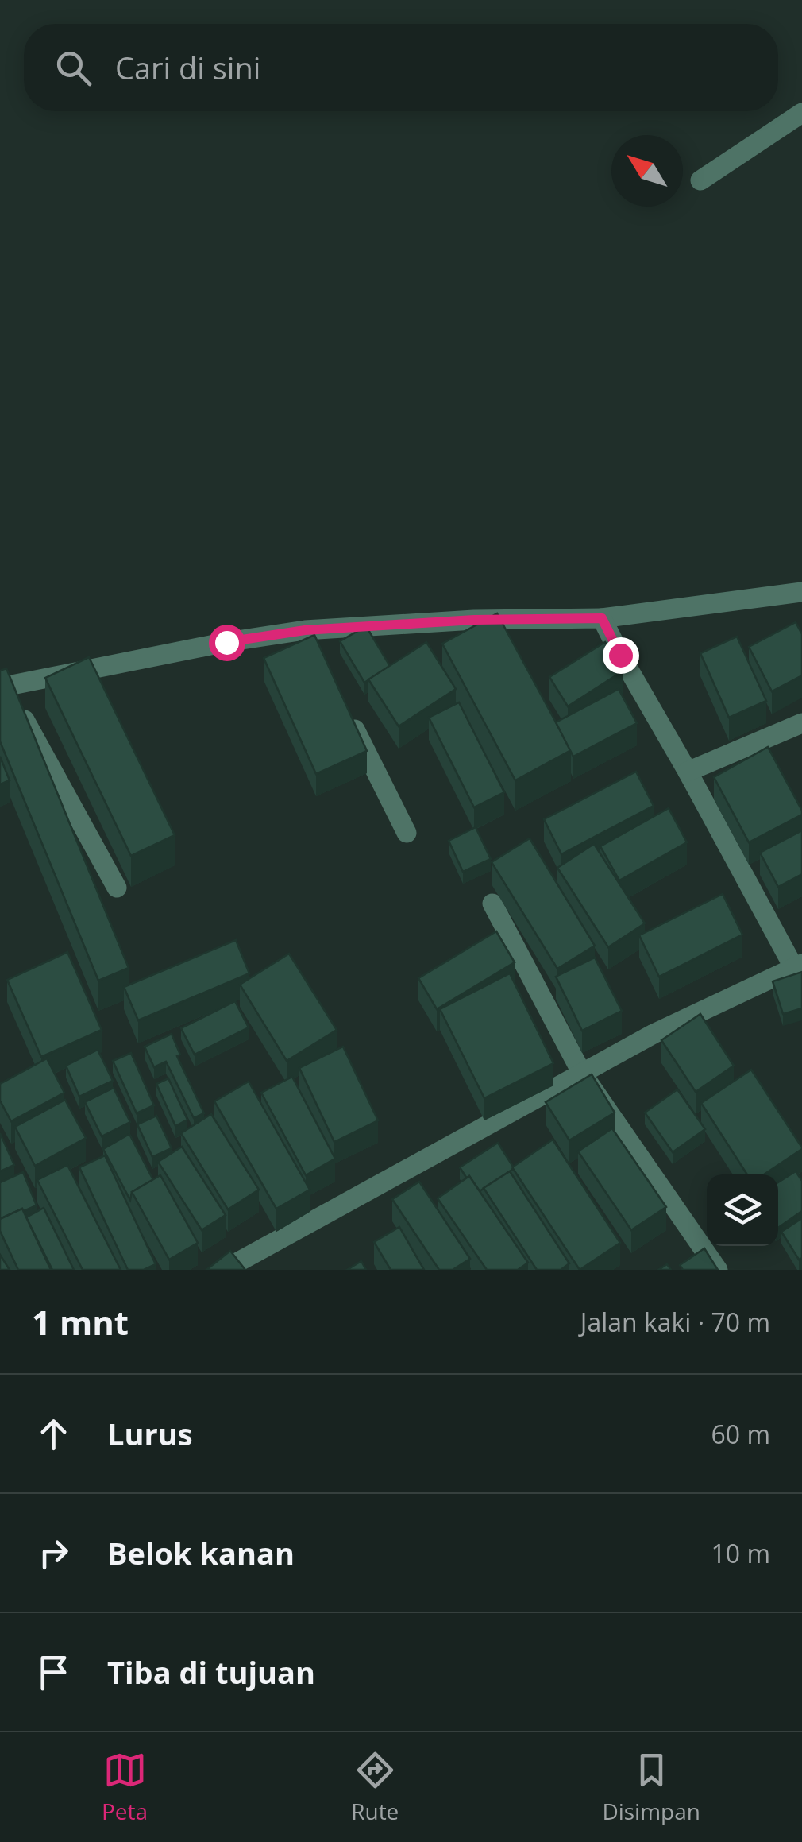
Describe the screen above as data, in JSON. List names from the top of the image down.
{
  "north": "top left",
  "page": {
    "search": "Cari di sini",
    "heading": ["1 mnt", "Jalan kaki · 70 m"],
    "list": [
      ["Lurus", "60 m"],
      ["Belok kanan", "10 m"],
      "Tiba di tujuan"
    ],
    "nav": ["Peta", "Rute", "Disimpan"]
  }
}
